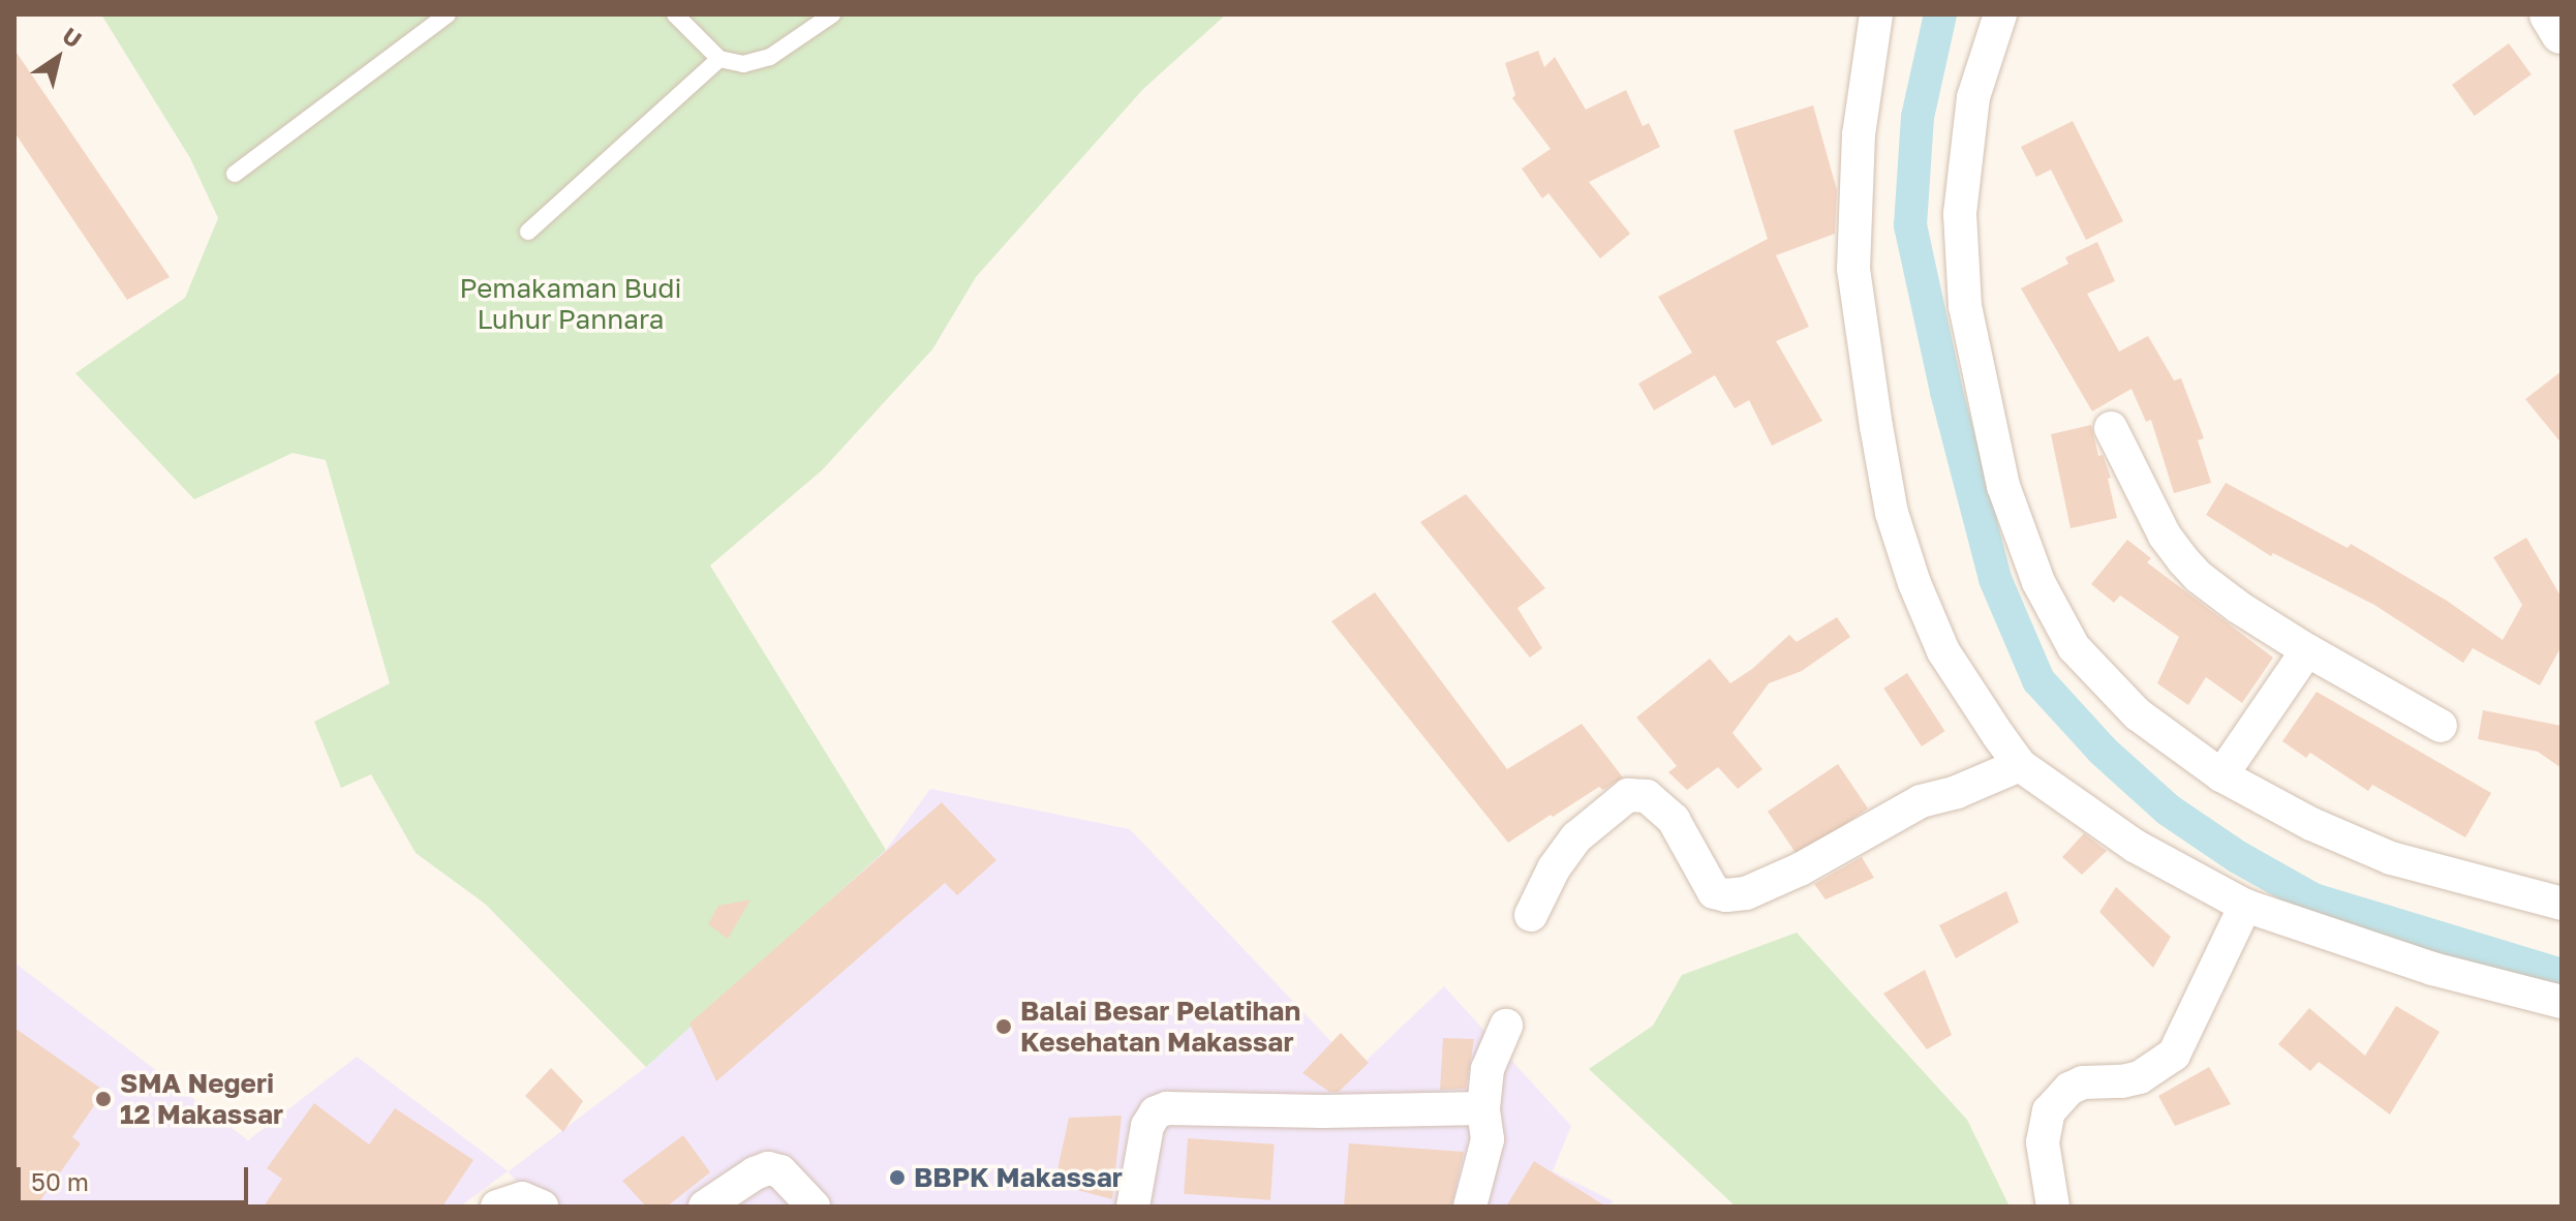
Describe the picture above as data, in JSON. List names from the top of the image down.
{
  "parks": ["Pemakaman Budi Luhur Pannara"],
  "places": ["Balai Besar Pelatihan Kesehatan Makassar", "SMA Negeri 12 Makassar", "BBPK Makassar"],
  "scale_bar": "50 m",
  "north": "top right"
}
